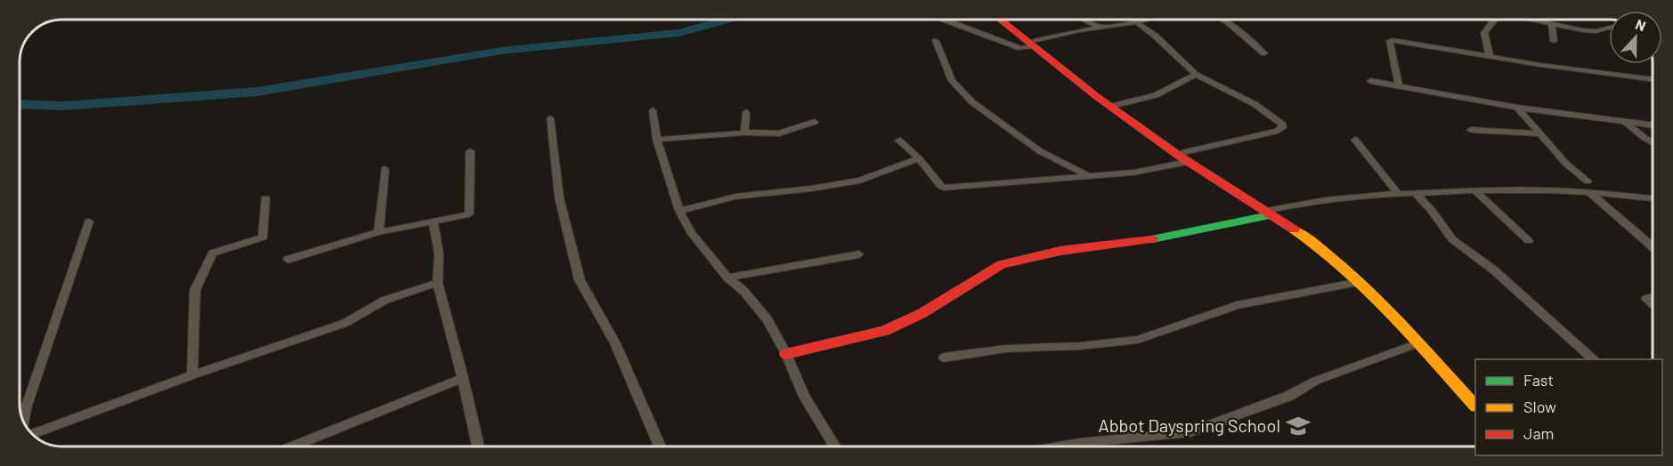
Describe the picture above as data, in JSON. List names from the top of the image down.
{
  "places": {
    "school or university": ["Abbot Dayspring School"]
  },
  "legend": ["Fast", "Slow", "Jam"],
  "north": "top"
}
